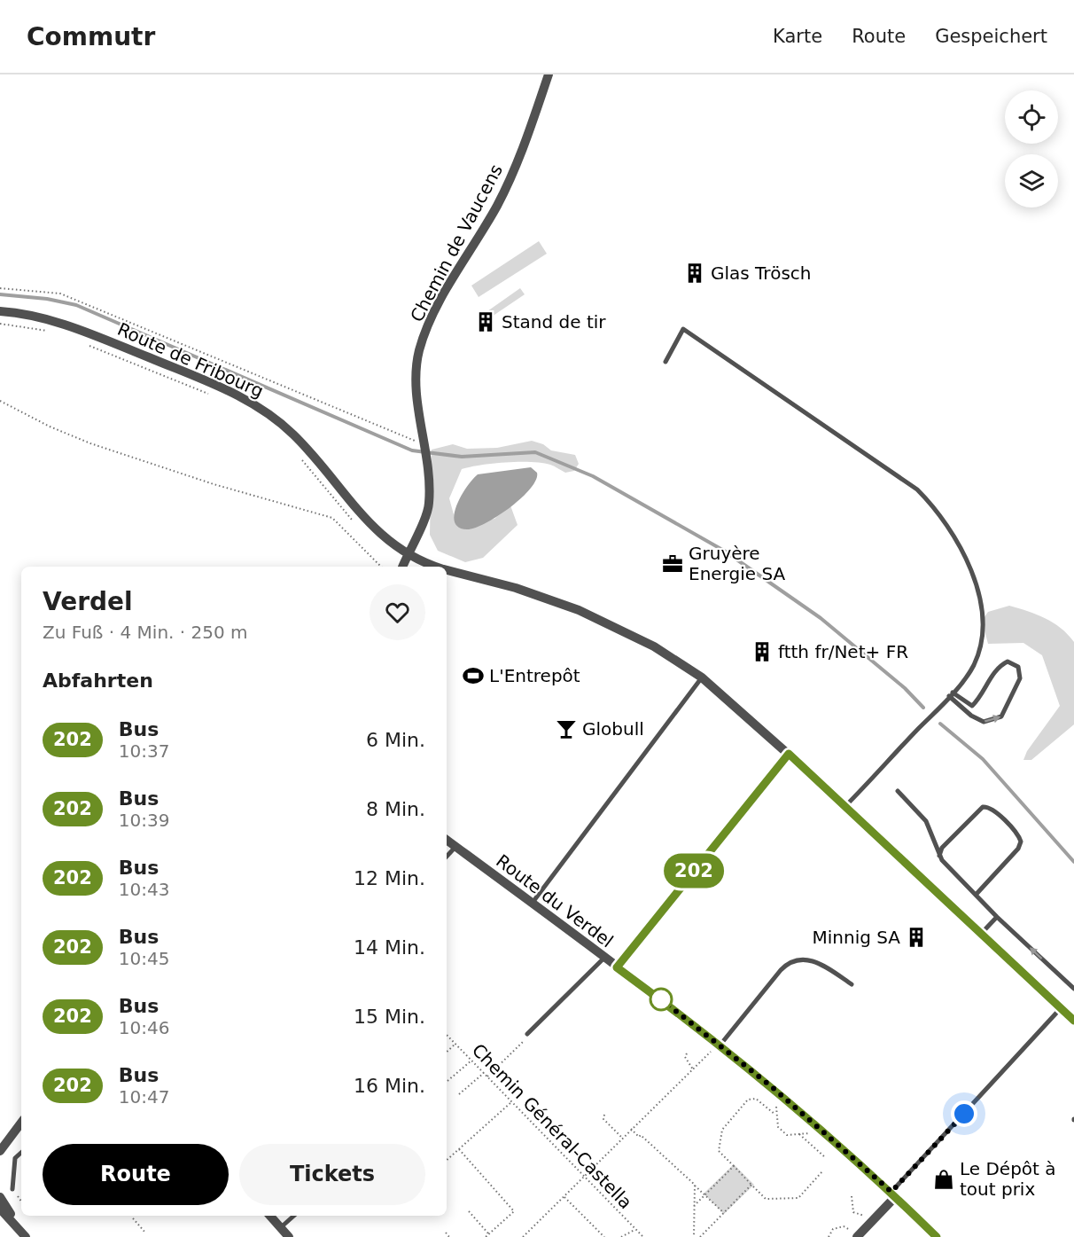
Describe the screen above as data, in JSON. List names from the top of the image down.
{
  "streets": {
    "street": ["Chemin de Vaucens", "Route de Fribourg", "Route du Verdel"],
    "path": ["Chemin Général-Castella"]
  },
  "crossings": [
    ["Chemin de Vaucens", "Route de Fribourg"]
  ],
  "places": {
    "building": [
      "Glas Trösch",
      "Stand de tir",
      "ftth fr/Net+ FR",
      "Minnig SA"
    ],
    "office": ["Gruyère Energie SA"],
    "sports": ["L'Entrepôt"],
    "bar": ["Globull"],
    "shop": ["Le Dépôt à tout prix"]
  },
  "lines": ["bus line 202"],
  "page": {
    "header": "Commutr",
    "nav": ["Karte", "Route", "Gespeichert"],
    "on_map": "202",
    "heading": [
      ["Verdel", "Zu Fuß · 4 Min. · 250 m"],
      "Abfahrten"
    ],
    "list": [
      {
        "mark": "202",
        "name": "Bus",
        "note": "10:37",
        "value": "6 Min."
      },
      {
        "mark": "202",
        "name": "Bus",
        "note": "10:39",
        "value": "8 Min."
      },
      {
        "mark": "202",
        "name": "Bus",
        "note": "10:43",
        "value": "12 Min."
      },
      {
        "mark": "202",
        "name": "Bus",
        "note": "10:45",
        "value": "14 Min."
      },
      {
        "mark": "202",
        "name": "Bus",
        "note": "10:46",
        "value": "15 Min."
      },
      {
        "mark": "202",
        "name": "Bus",
        "note": "10:47",
        "value": "16 Min."
      }
    ],
    "buttons": ["Route", "Tickets"]
  }
}
